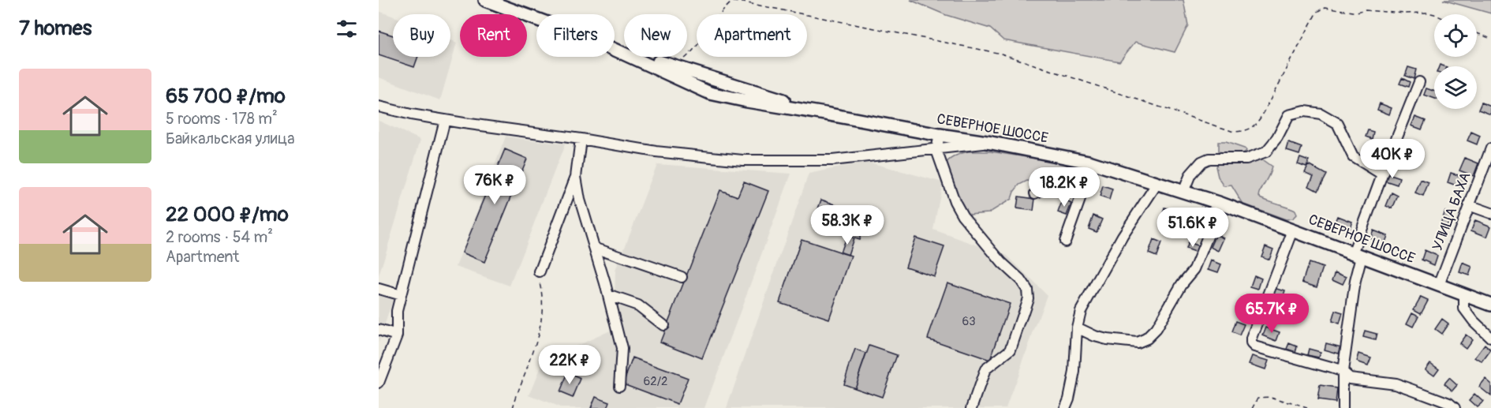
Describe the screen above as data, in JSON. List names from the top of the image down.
{
  "streets": {
    "main road": ["СЕВЕРНОЕ ШОССЕ"],
    "street": ["УЛИЦА БАХА"]
  },
  "crossings": [
    ["СЕВЕРНОЕ ШОССЕ", "УЛИЦА БАХА"]
  ],
  "house_numbers": ["63", "62/2"],
  "page": {
    "heading": "7 homes",
    "chip": [
      "Buy",
      "Rent",
      "Filters",
      "New",
      "Apartment"
    ],
    "list": [
      {
        "name": "65 700 ₽/mo",
        "note": "5 rooms · 178 m² · Байкальская улица"
      },
      {
        "name": "22 000 ₽/mo",
        "note": "2 rooms · 54 m² · Apartment"
      }
    ],
    "price": [
      "40K ₽",
      "76K ₽",
      "18.2K ₽",
      "58.3K ₽",
      "51.6K ₽",
      "65.7K ₽",
      "22K ₽"
    ]
  }
}
